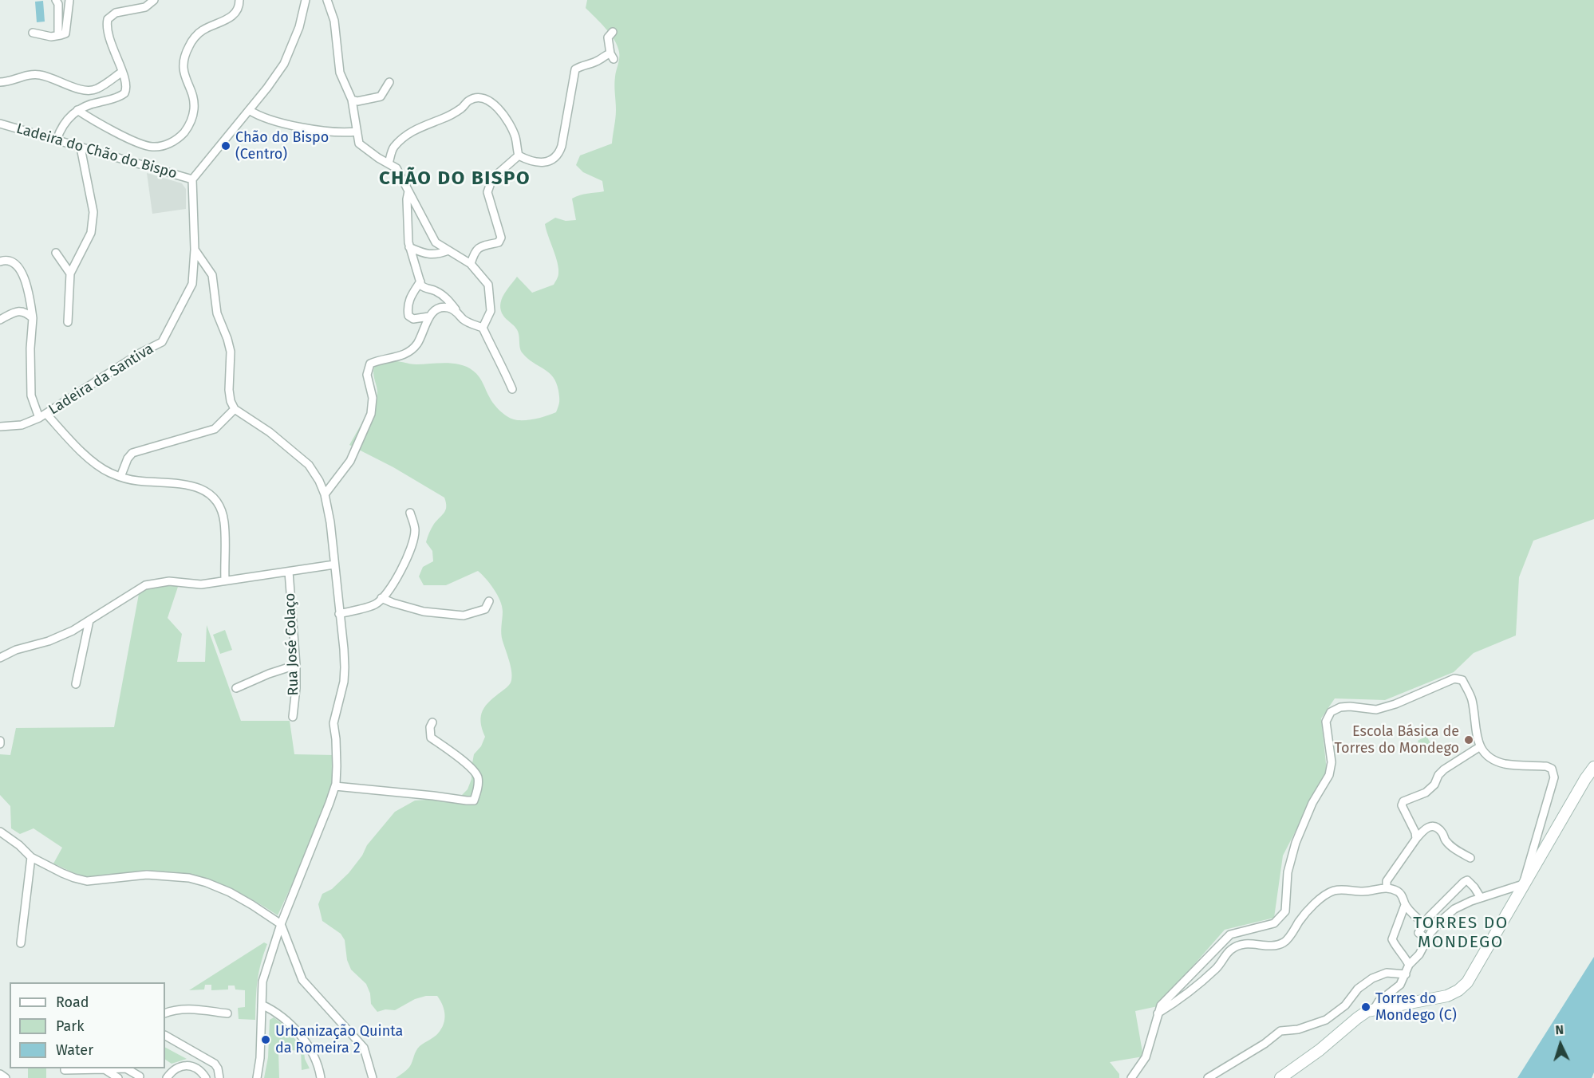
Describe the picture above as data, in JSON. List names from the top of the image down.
{
  "streets": {
    "street": ["Ladeira do Chão do Bispo", "Ladeira da Santiva", "Rua José Colaço"]
  },
  "crossings": [
    ["Ladeira do Chão do Bispo", "Ladeira da Santiva"]
  ],
  "districts": ["CHÃO DO BISPO", "TORRES DO MONDEGO"],
  "places": [
    "Chão do Bispo (Centro)",
    "Escola Básica de Torres do Mondego",
    "Torres do Mondego (C)",
    "Urbanização Quinta da Romeira 2"
  ],
  "legend": ["Road", "Park", "Water"],
  "north": "top"
}
